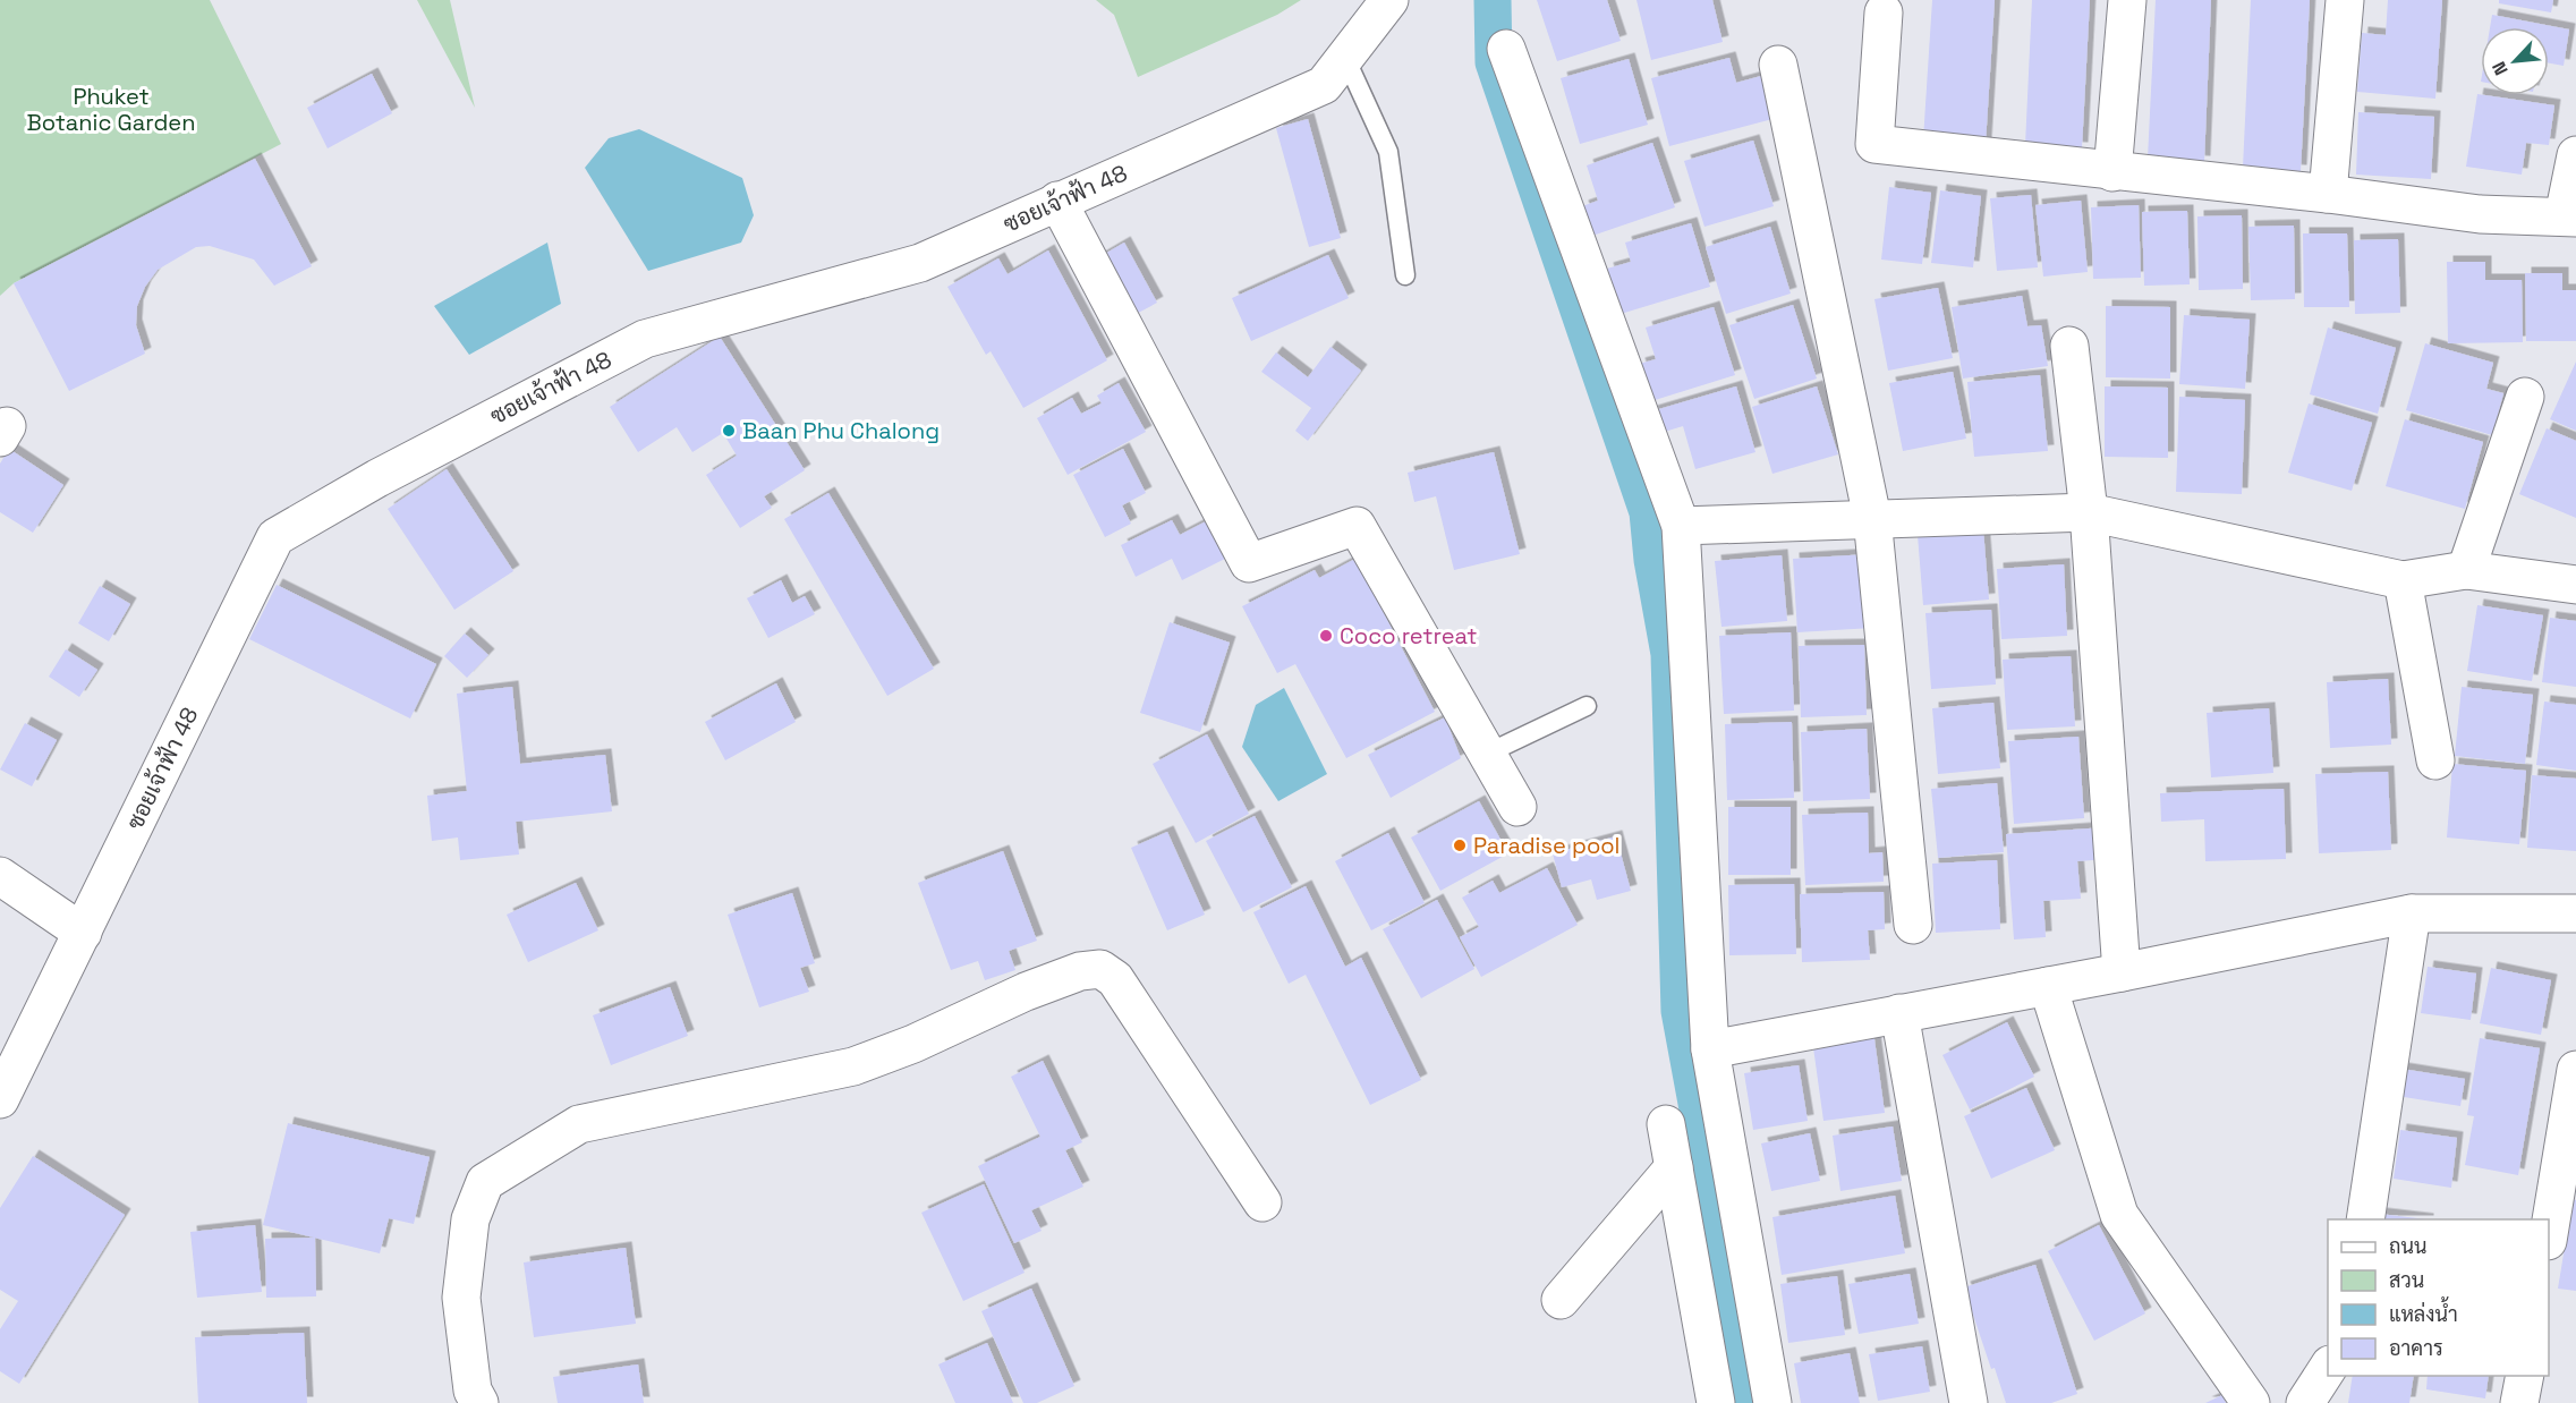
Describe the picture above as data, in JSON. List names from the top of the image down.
{
  "streets": {
    "street": ["ซอยเจ้าฟ้า 48"]
  },
  "parks": ["Phuket Botanic Garden"],
  "places": ["Baan Phu Chalong", "Coco retreat", "Paradise pool"],
  "legend": [
    "ถนน",
    "สวน",
    "แหล่งน้ำ",
    "อาคาร"
  ],
  "north": "bottom left"
}
